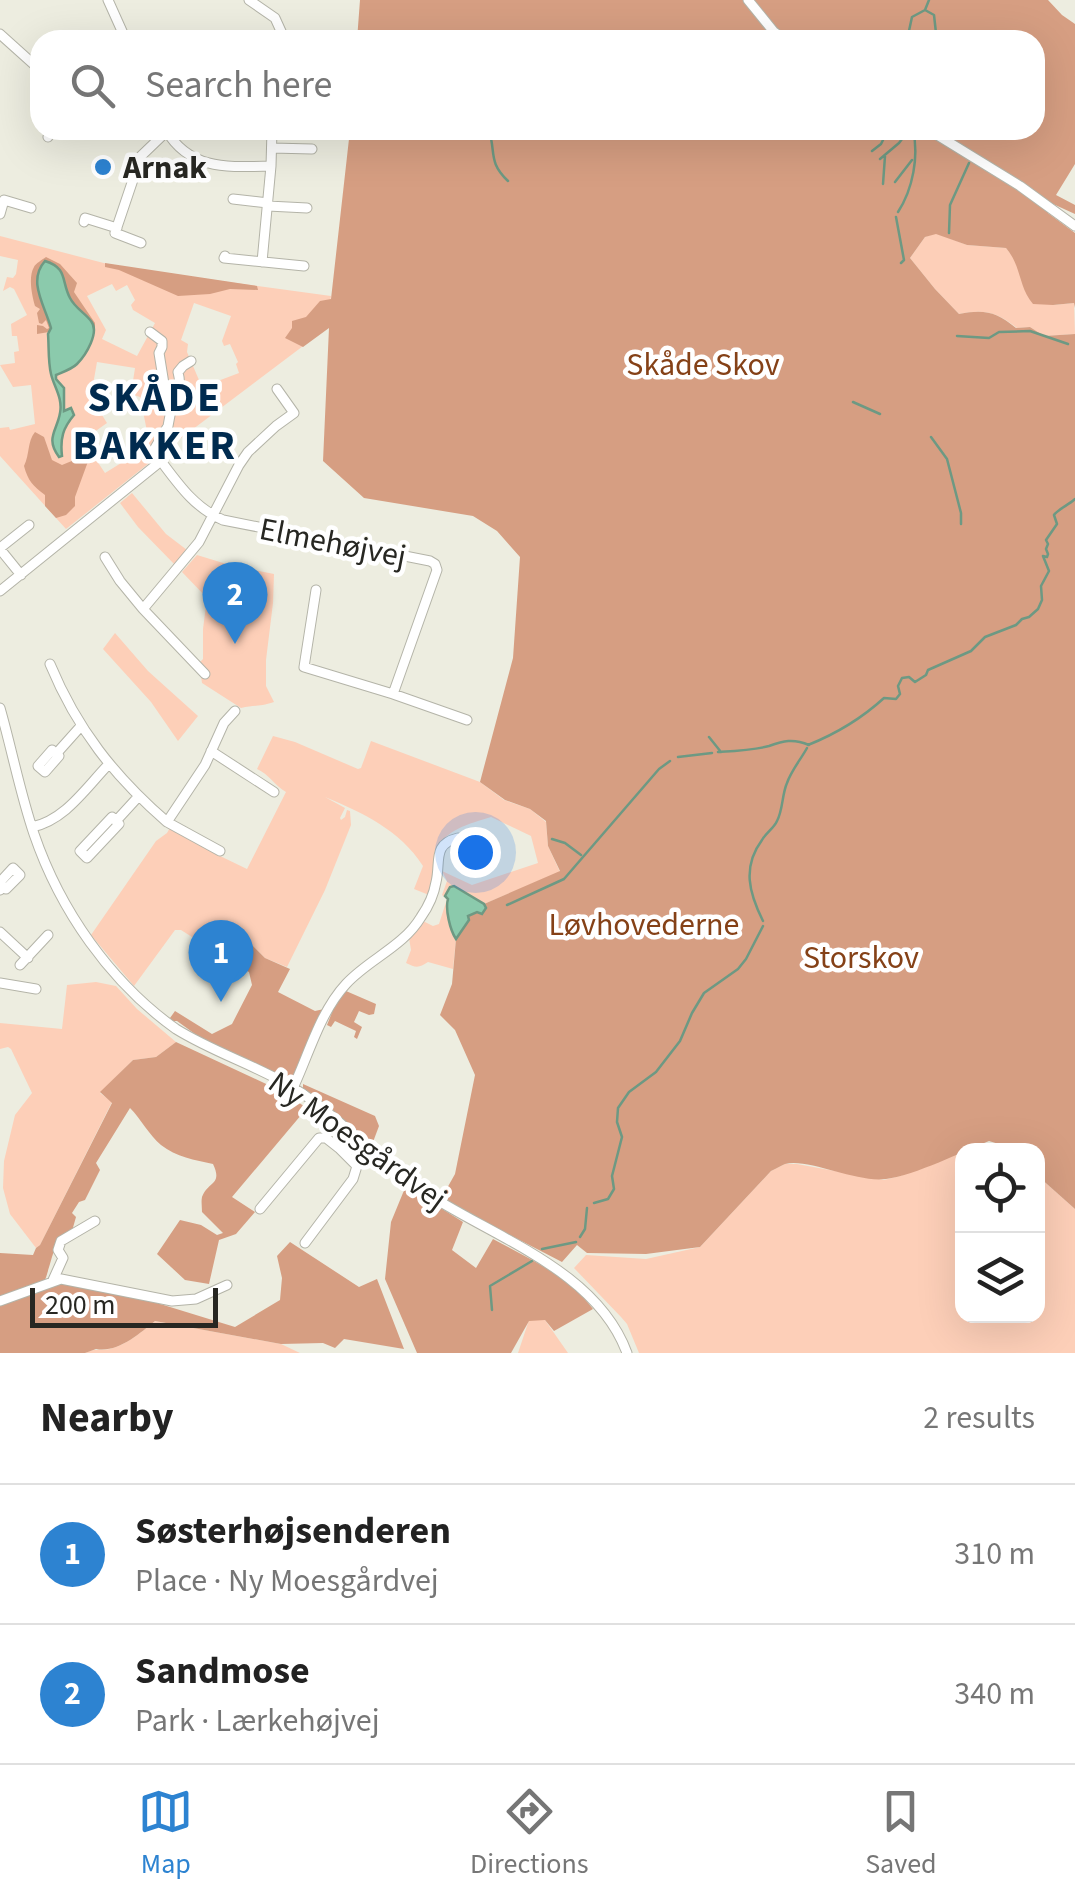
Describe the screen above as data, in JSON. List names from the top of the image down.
{
  "streets": {
    "street": ["Elmehøjvej", "Ny Moesgårdvej"]
  },
  "districts": ["SKÅDE BAKKER"],
  "parks": ["Skåde Skov", "Løvhovederne", "Storskov"],
  "places": ["Arnak"],
  "scale_bar": "200 m",
  "page": {
    "search": "Search here",
    "pins": ["2", "1"],
    "scale": "200 m",
    "heading": ["Nearby", "2 results"],
    "list": [
      {
        "mark": "1",
        "name": "Søsterhøjsenderen",
        "note": "Place · Ny Moesgårdvej",
        "value": "310 m"
      },
      {
        "mark": "2",
        "name": "Sandmose",
        "note": "Park · Lærkehøjvej",
        "value": "340 m"
      }
    ],
    "nav": ["Map", "Directions", "Saved"]
  }
}
